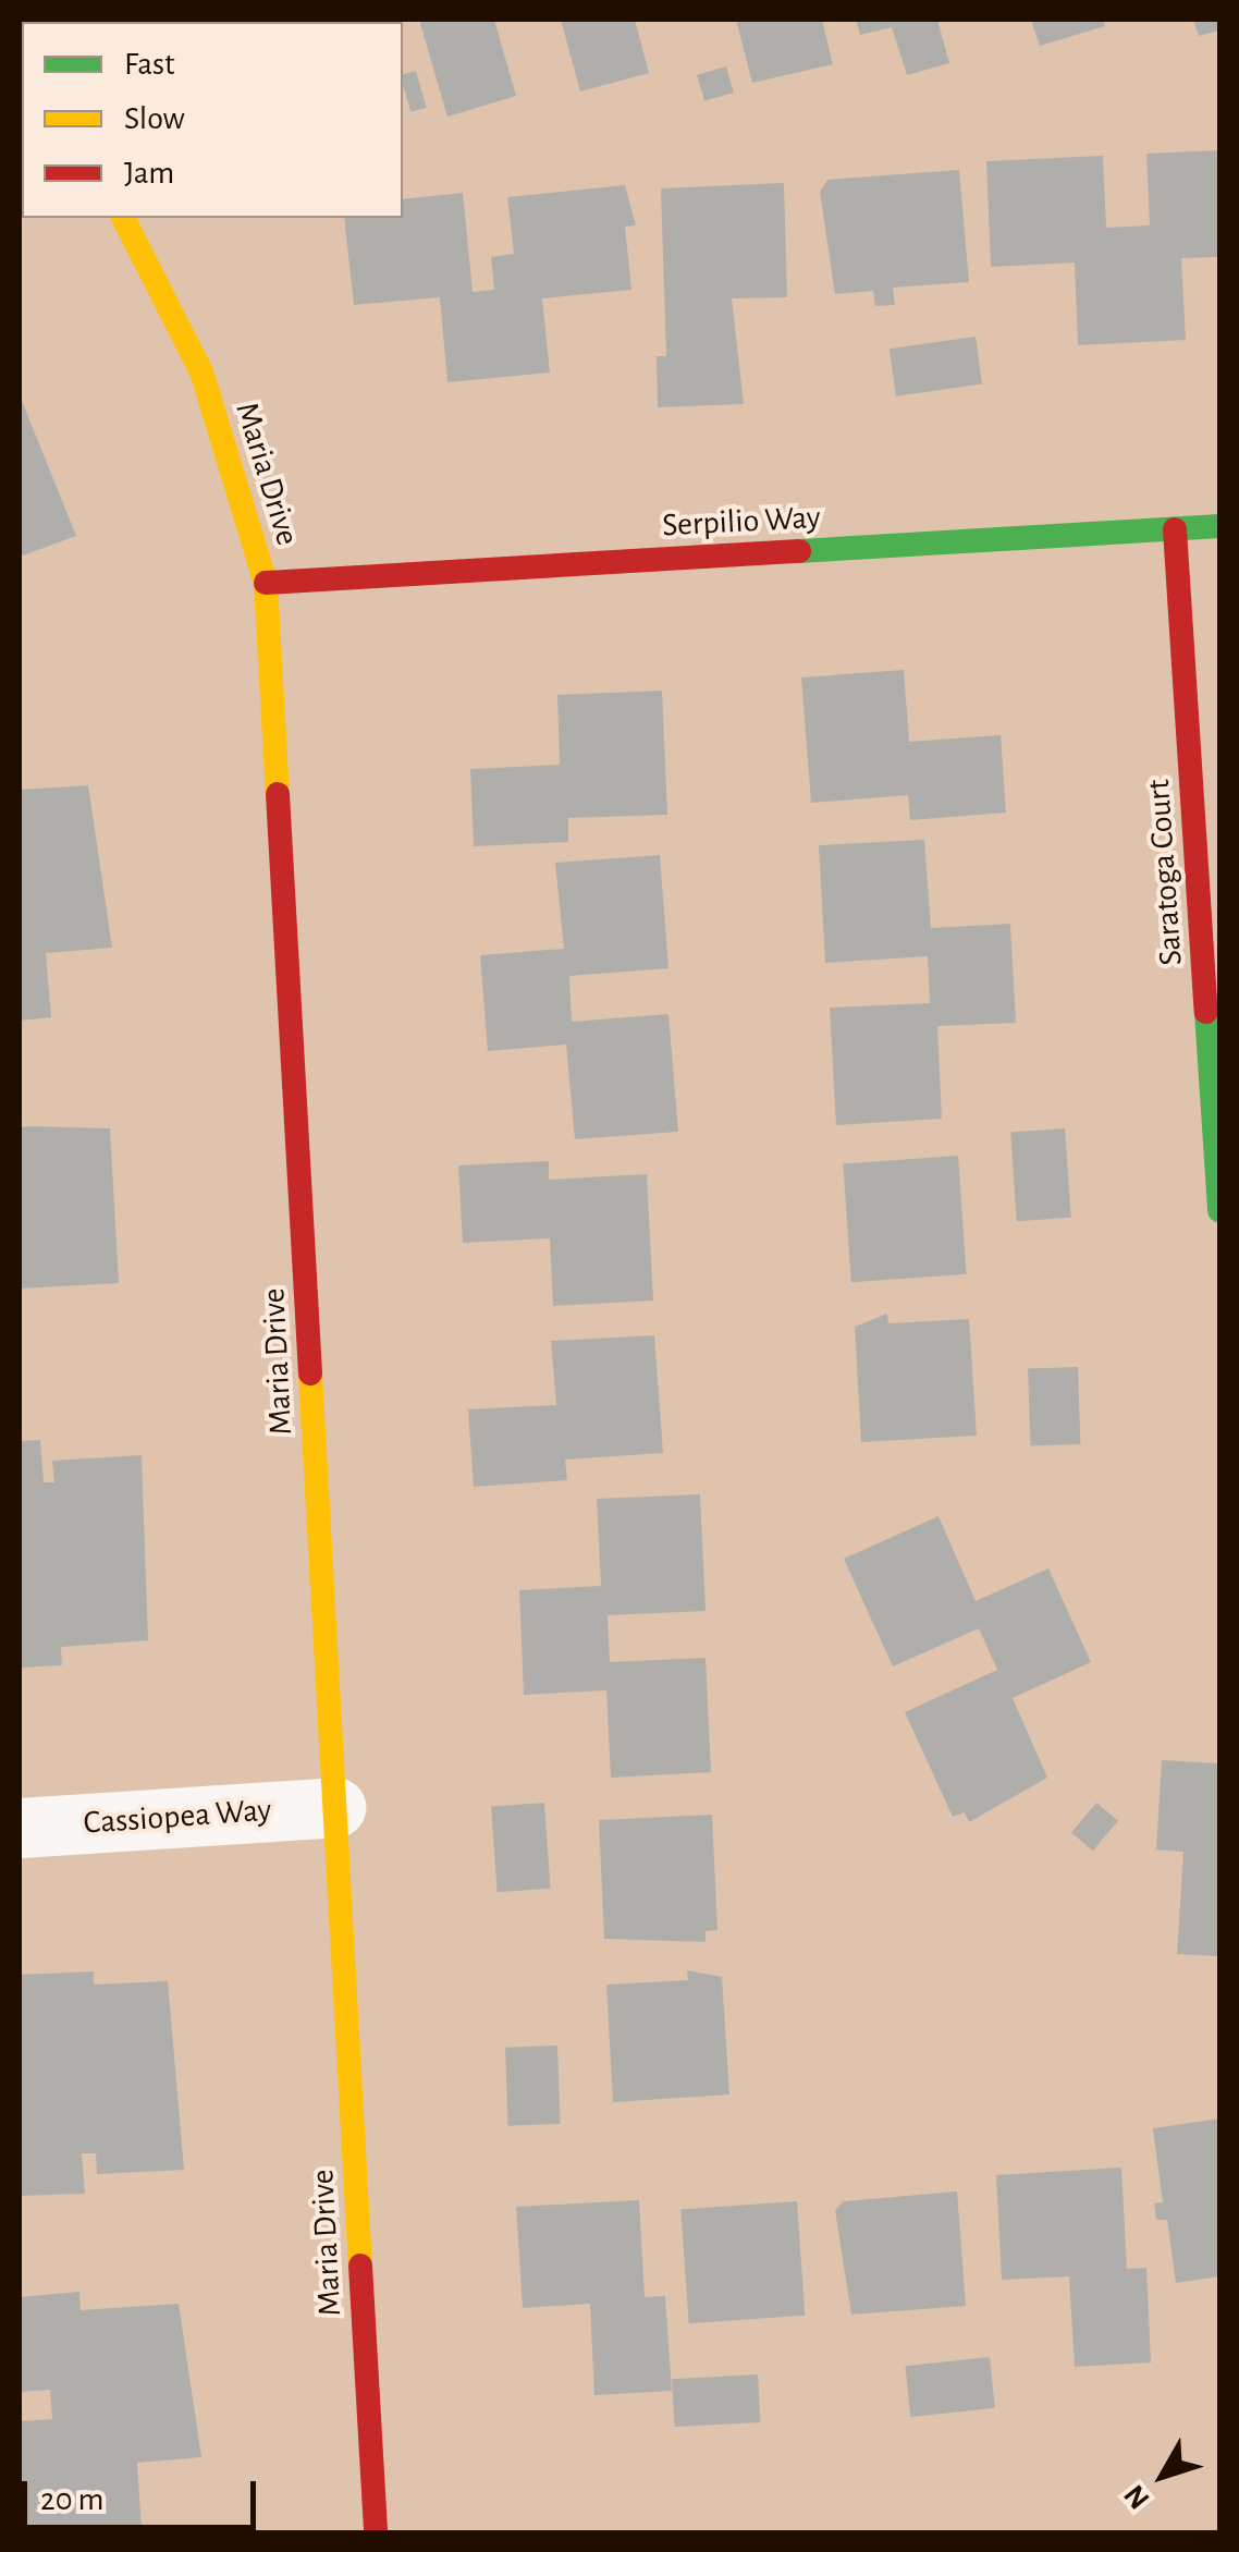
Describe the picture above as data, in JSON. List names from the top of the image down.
{
  "streets": {
    "street": [
      "Maria Drive",
      "Serpilio Way",
      "Saratoga Court",
      "Cassiopea Way"
    ]
  },
  "crossings": [
    ["Maria Drive", "Serpilio Way"],
    ["Maria Drive", "Cassiopea Way"],
    ["Serpilio Way", "Saratoga Court"]
  ],
  "legend": ["Fast", "Slow", "Jam"],
  "scale_bar": "20 m",
  "north": "bottom left"
}
